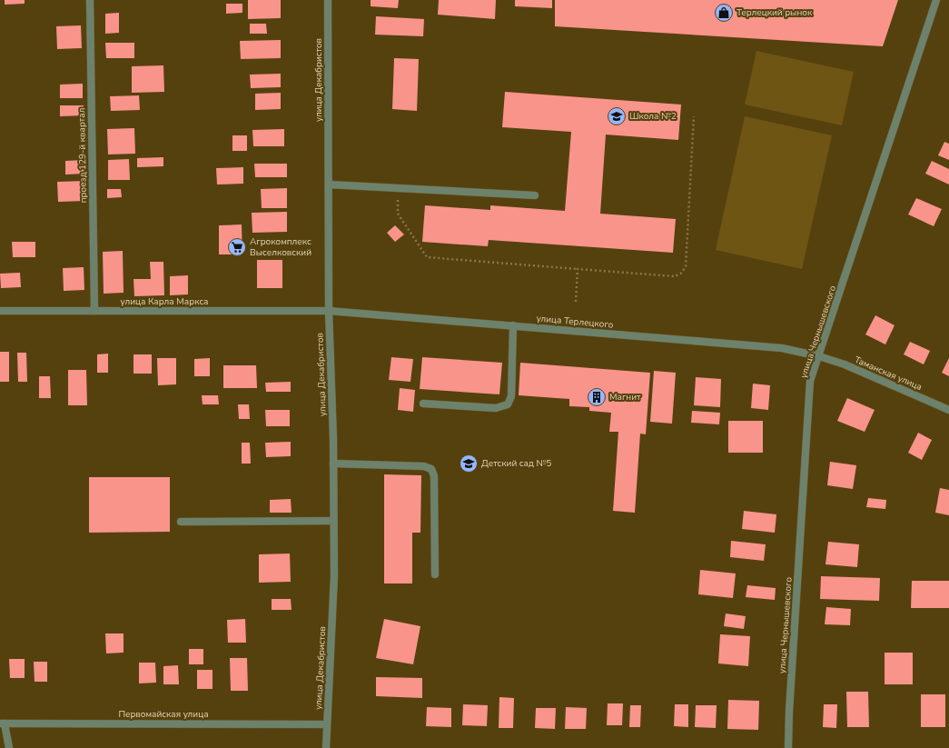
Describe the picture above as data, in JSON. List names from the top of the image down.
{
  "streets": {
    "street": [
      "улица Декабристов",
      "проезд 129-й квартал",
      "улица Карла Маркса",
      "улица Терлецкого",
      "улица Чернышевского",
      "Таманская улица",
      "Первомайская улица"
    ]
  },
  "crossings": [
    ["улица Декабристов", "улица Карла Маркса"],
    ["улица Декабристов", "улица Терлецкого"],
    ["улица Декабристов", "Первомайская улица"],
    ["проезд 129-й квартал", "улица Карла Маркса"],
    ["улица Карла Маркса", "улица Терлецкого"],
    ["улица Терлецкого", "улица Чернышевского"],
    ["улица Терлецкого", "Таманская улица"],
    ["улица Чернышевского", "Таманская улица"]
  ],
  "places": {
    "shop": ["Терлецкий рынок"],
    "school or university": ["Школа №2", "Детский сад №5"],
    "supermarket": ["Агрокомплекс Выселковский"],
    "building": ["Магнит"]
  }
}
